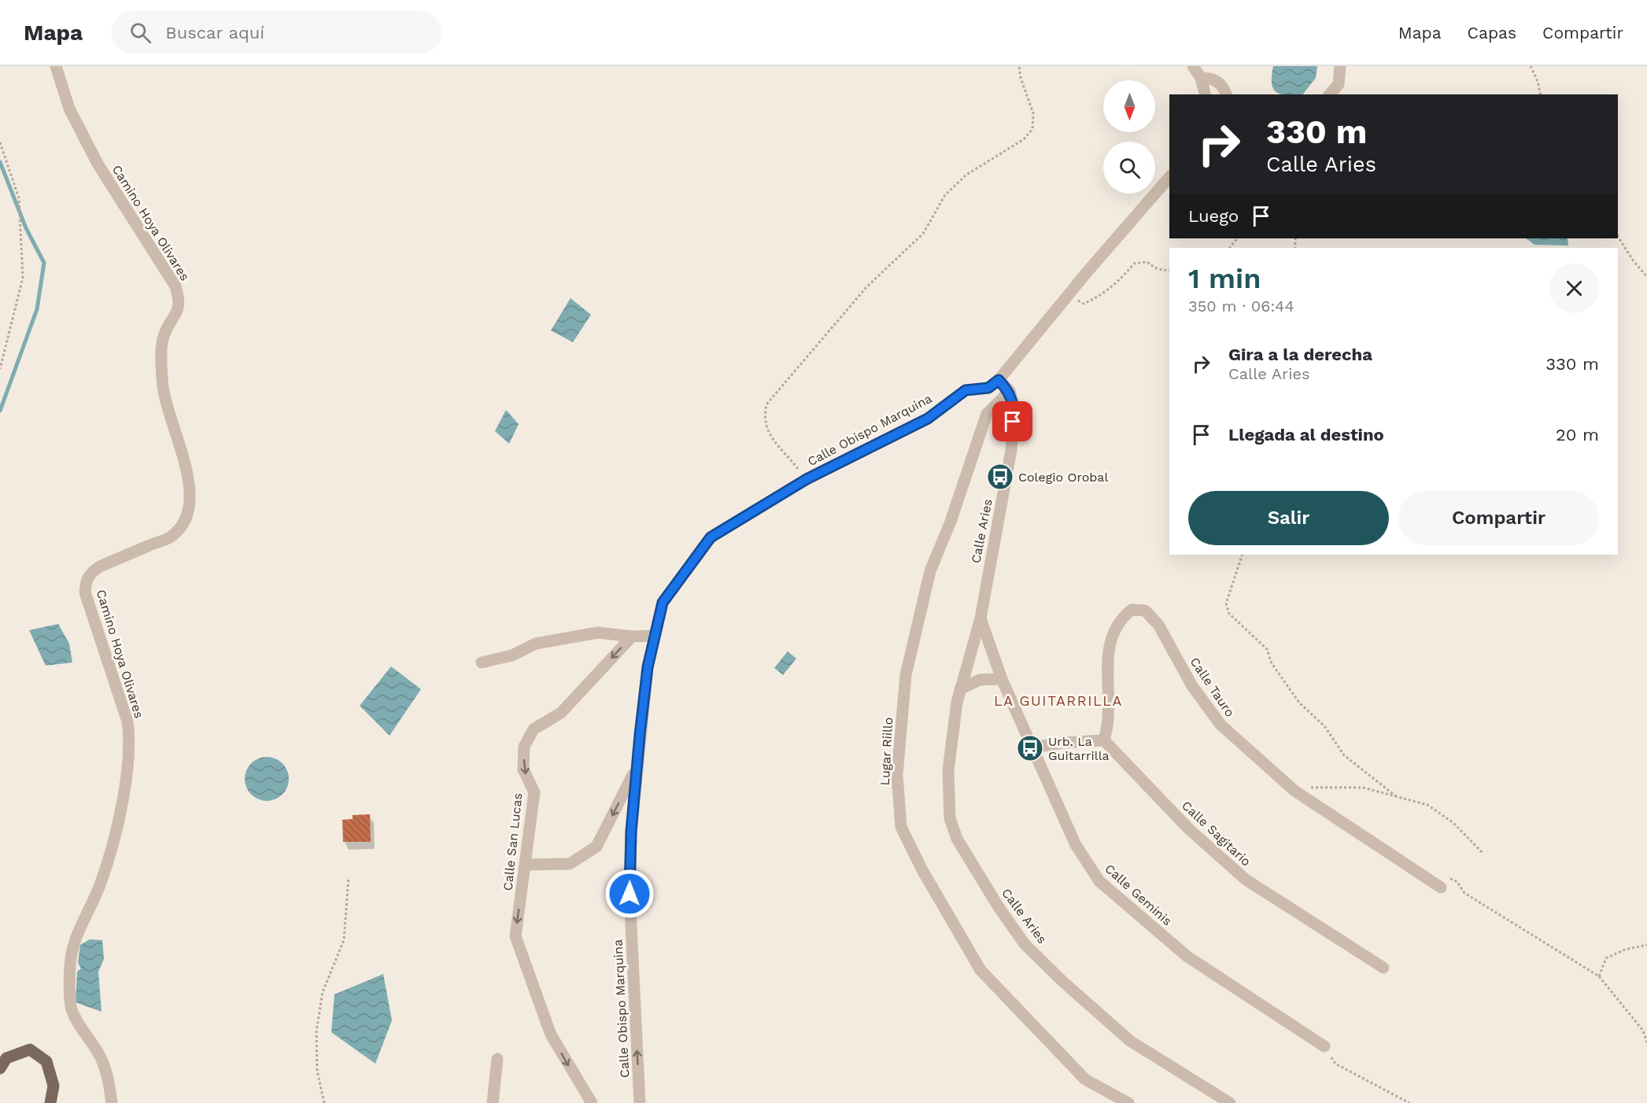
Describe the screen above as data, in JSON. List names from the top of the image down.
{
  "streets": {
    "street": [
      "Camino Hoya Olivares",
      "Calle Obispo Marquina",
      "Calle Aries",
      "Calle Tauro",
      "Lugar Riillo",
      "Calle Sagitario",
      "Calle San Lucas",
      "Calle Geminis"
    ]
  },
  "crossings": [
    ["Calle Aries", "Lugar Riillo"],
    ["Calle Aries", "Calle Geminis"],
    ["Calle Tauro", "Calle Sagitario"]
  ],
  "one_way": ["Calle San Lucas"],
  "districts": ["LA GUITARRILLA"],
  "places": {
    "bus stop": ["Colegio Orobal", "Urb. La Guitarrilla"]
  },
  "north": "bottom",
  "page": {
    "header": "Mapa",
    "search": "Buscar aquí",
    "nav": ["Mapa", "Capas", "Compartir"],
    "turn": ["330 m", "Calle Aries"],
    "then": "Luego",
    "heading": ["1 min", "350 m · 06:44"],
    "list": [
      {
        "name": "Gira a la derecha",
        "note": "Calle Aries",
        "value": "330 m"
      },
      {
        "name": "Llegada al destino",
        "value": "20 m"
      }
    ],
    "buttons": ["Salir", "Compartir"]
  }
}
